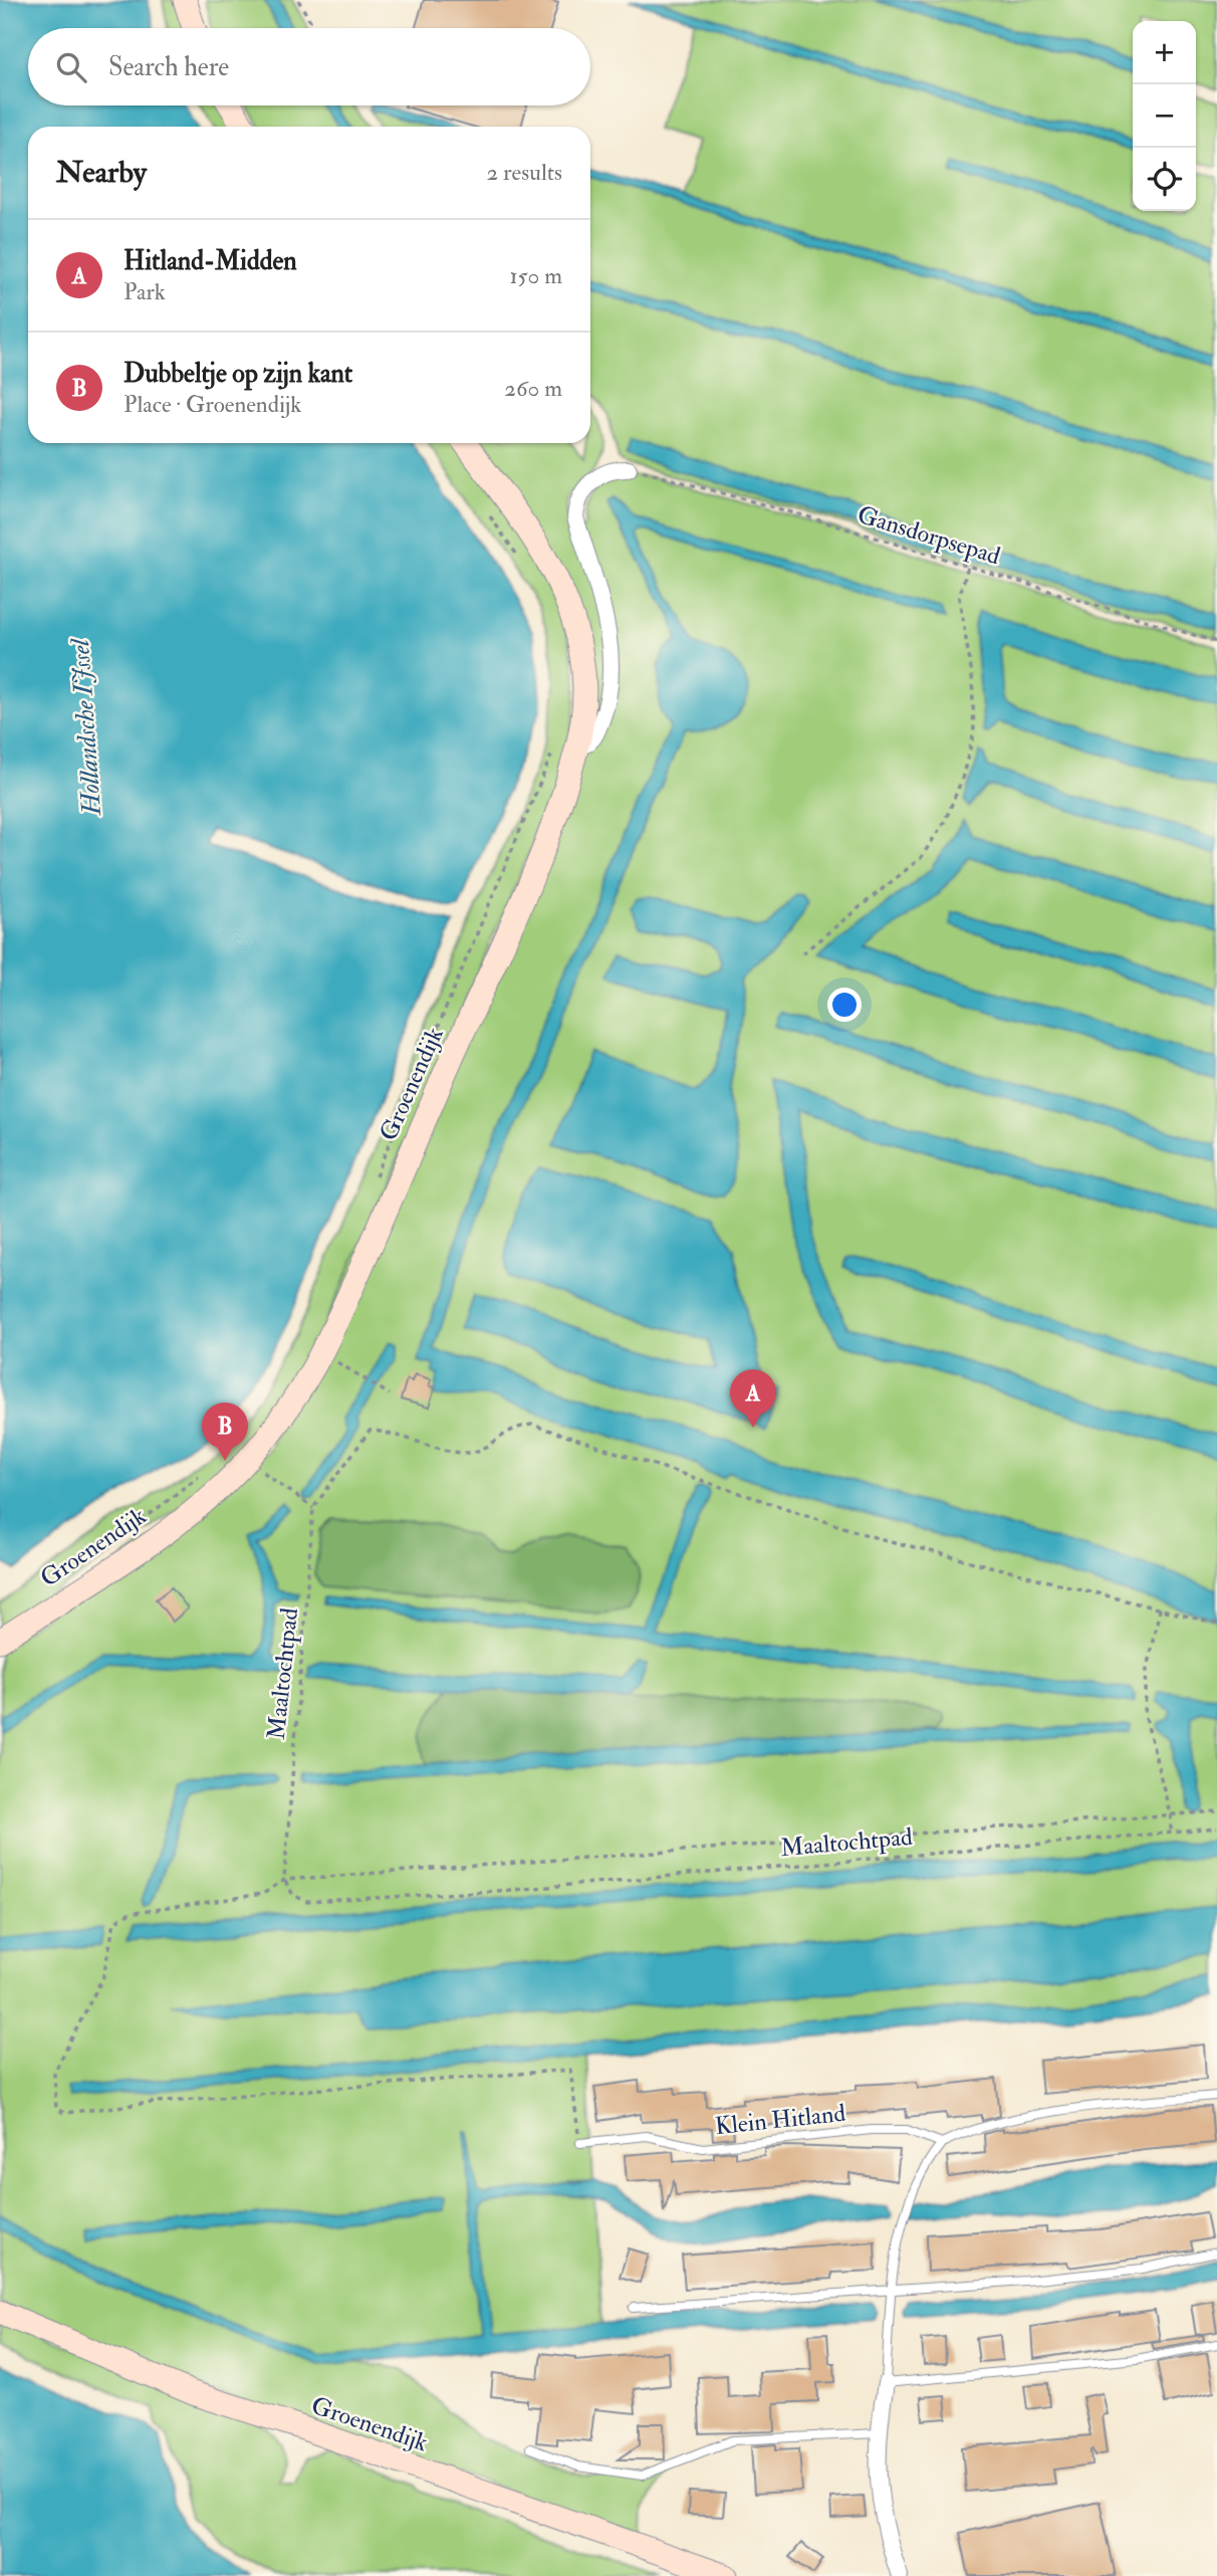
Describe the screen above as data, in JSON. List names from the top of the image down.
{
  "streets": {
    "street": ["Groenendijk"],
    "lane": ["Klein Hitland"],
    "path": ["Gansdorpsepad", "Maaltochtpad"]
  },
  "water": ["Hollandsche IJssel"],
  "page": {
    "map_buttons": ["+", "−"],
    "search": "Search here",
    "heading": ["Nearby", "2 results"],
    "list": [
      {
        "mark": "A",
        "name": "Hitland-Midden",
        "note": "Park",
        "value": "150 m"
      },
      {
        "mark": "B",
        "name": "Dubbeltje op zijn kant",
        "note": "Place · Groenendijk",
        "value": "260 m"
      }
    ],
    "pins": ["A", "B"]
  }
}
